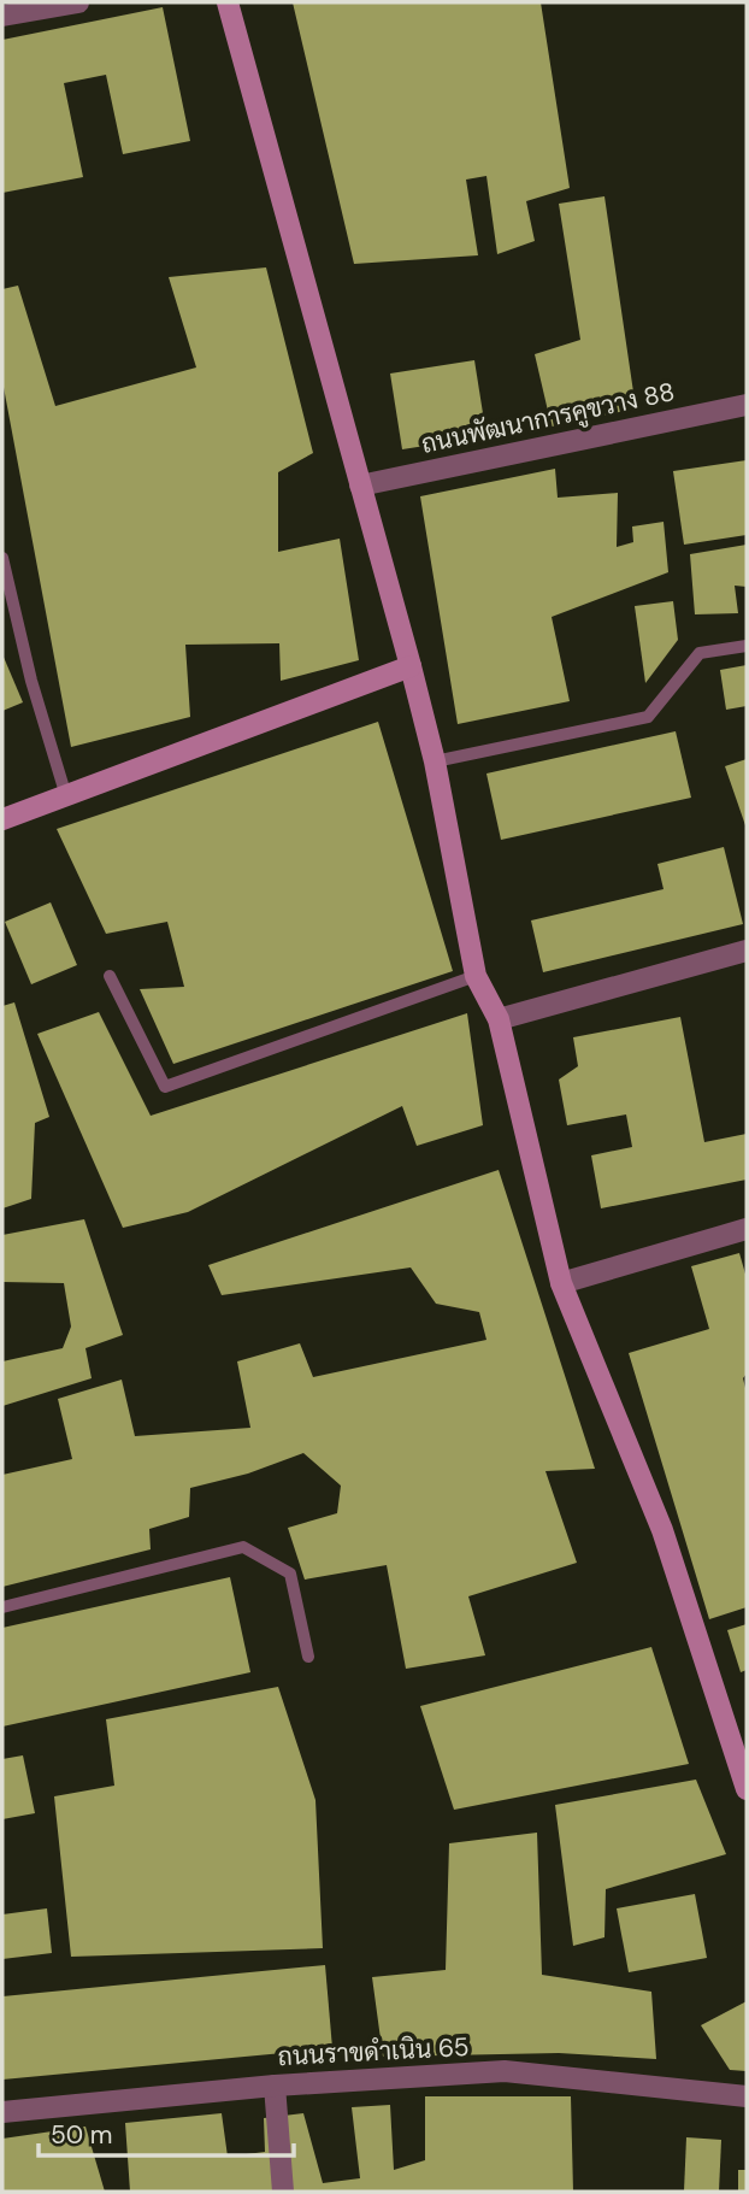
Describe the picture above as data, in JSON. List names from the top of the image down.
{
  "streets": {
    "street": ["ถนนพัฒนาการคูขวาง 88", "ถนนราขดำเนิน 65"]
  },
  "scale_bar": "50 m"
}
